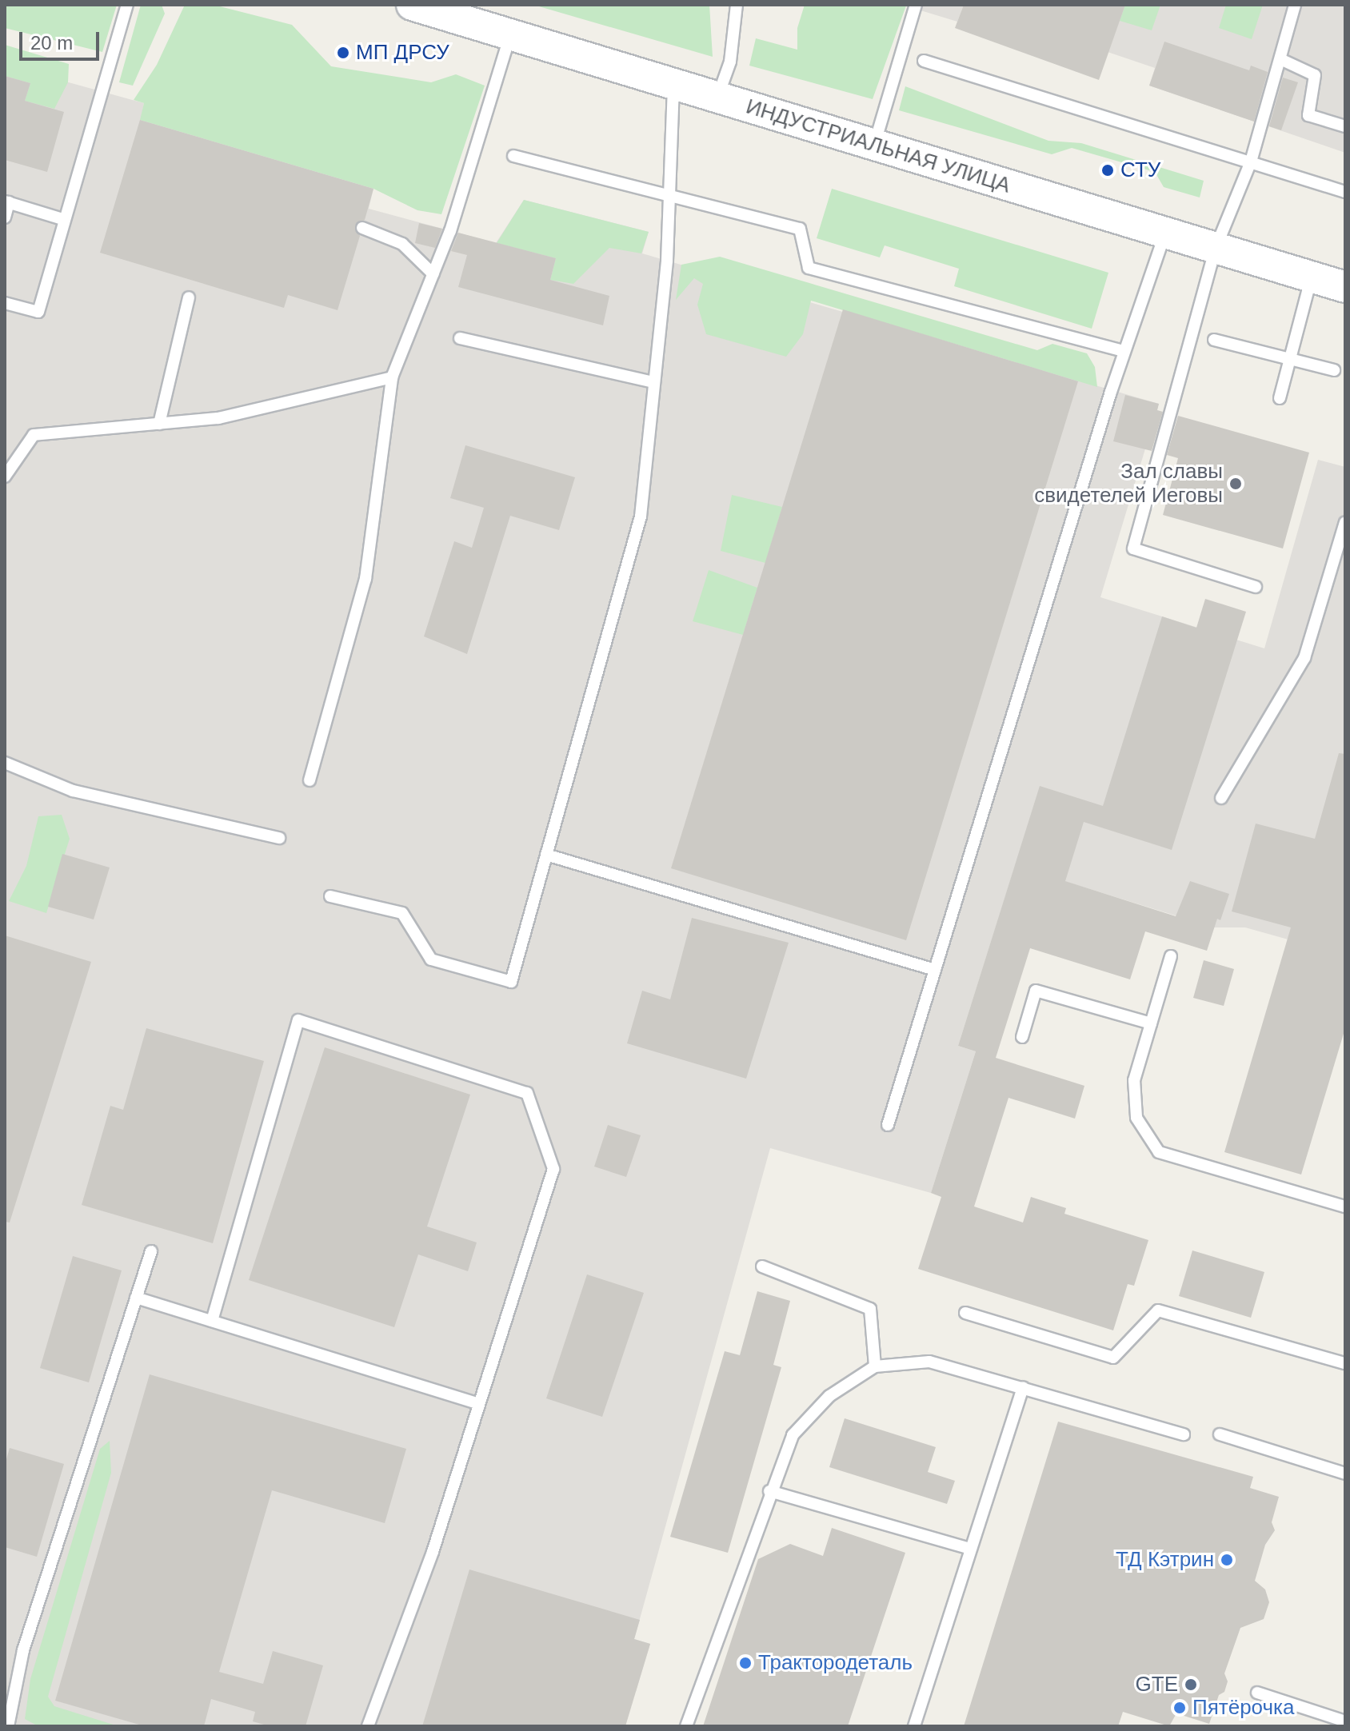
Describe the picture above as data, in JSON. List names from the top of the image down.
{
  "streets": {
    "main road": ["ИНДУСТРИАЛЬНАЯ УЛИЦА"]
  },
  "places": [
    "МП ДРСУ",
    "СТУ",
    "Зал славы свидетелей Иеговы",
    "ТД Кэтрин",
    "Трактородеталь",
    "GTE",
    "Пятёрочка"
  ],
  "scale_bar": "20 m"
}
